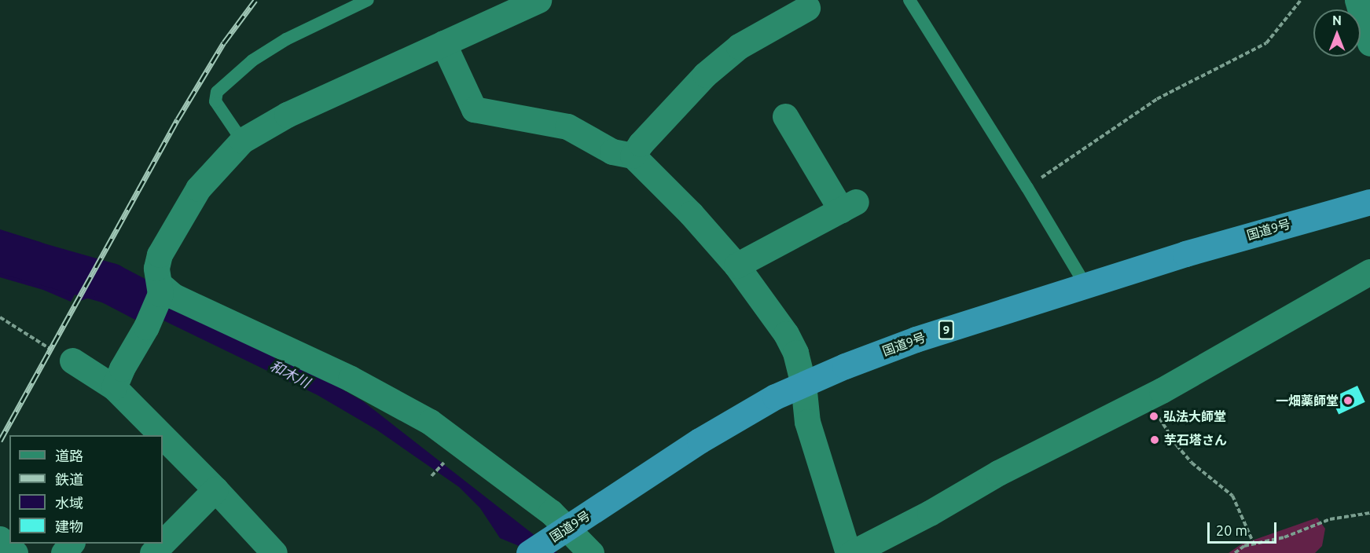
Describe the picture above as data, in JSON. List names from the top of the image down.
{
  "streets": {
    "highway": ["国道9号", "9"]
  },
  "water": ["和木川"],
  "places": ["一畑薬師堂", "弘法大師堂", "芋石塔さん"],
  "legend": [
    "道路",
    "鉄道",
    "水域",
    "建物"
  ],
  "scale_bar": "20 m",
  "north": "top"
}
